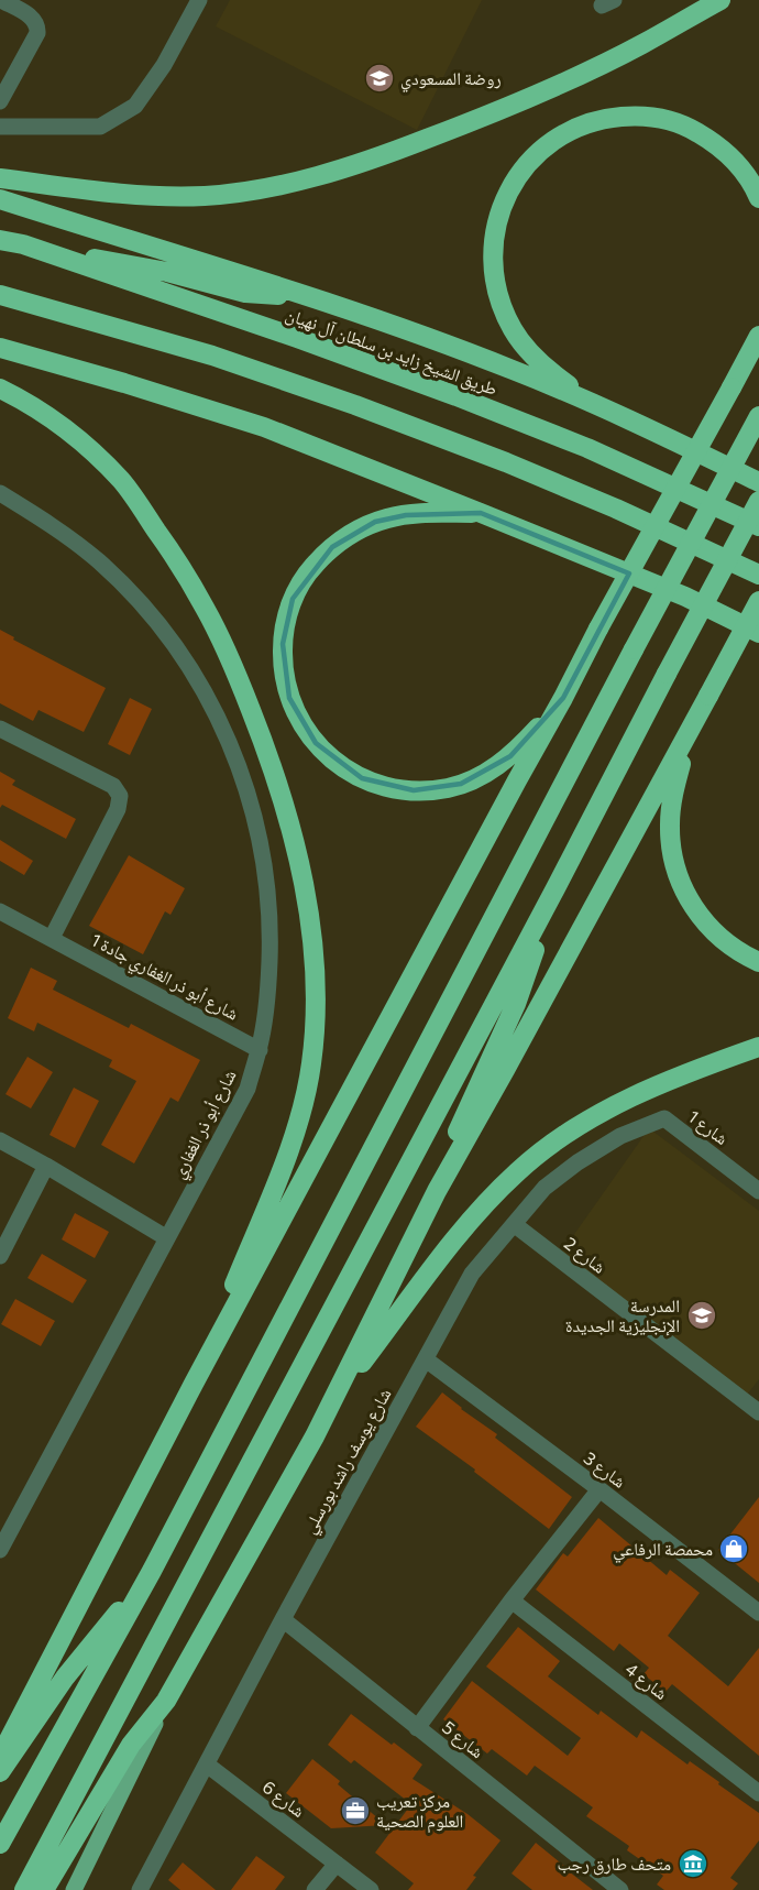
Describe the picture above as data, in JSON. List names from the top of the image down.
{
  "streets": {
    "highway": ["طريق الشيخ زايد بن سلطان آل نهيان"],
    "street": [
      "شارع أبو ذر الغفاري جادة 1",
      "شارع أبو ذر الغفاري",
      "شارع 1",
      "شارع 2",
      "شارع يوسف راشد بورسلي",
      "شارع 3",
      "شارع 4",
      "شارع 5",
      "شارع 6"
    ]
  },
  "crossings": [
    ["شارع أبو ذر الغفاري جادة 1", "شارع أبو ذر الغفاري"],
    ["شارع 1", "شارع يوسف راشد بورسلي"],
    ["شارع 2", "شارع يوسف راشد بورسلي"],
    ["شارع يوسف راشد بورسلي", "شارع 3"],
    ["شارع يوسف راشد بورسلي", "شارع 5"],
    ["شارع يوسف راشد بورسلي", "شارع 6"]
  ],
  "places": {
    "school or university": ["روضة المسعودي", "المدرسة الإنجليزية الجديدة"],
    "shop": ["محمصة الرفاعي"],
    "office": ["مركز تعريب العلوم الصحية"],
    "museum": ["متحف طارق رجب"]
  }
}
